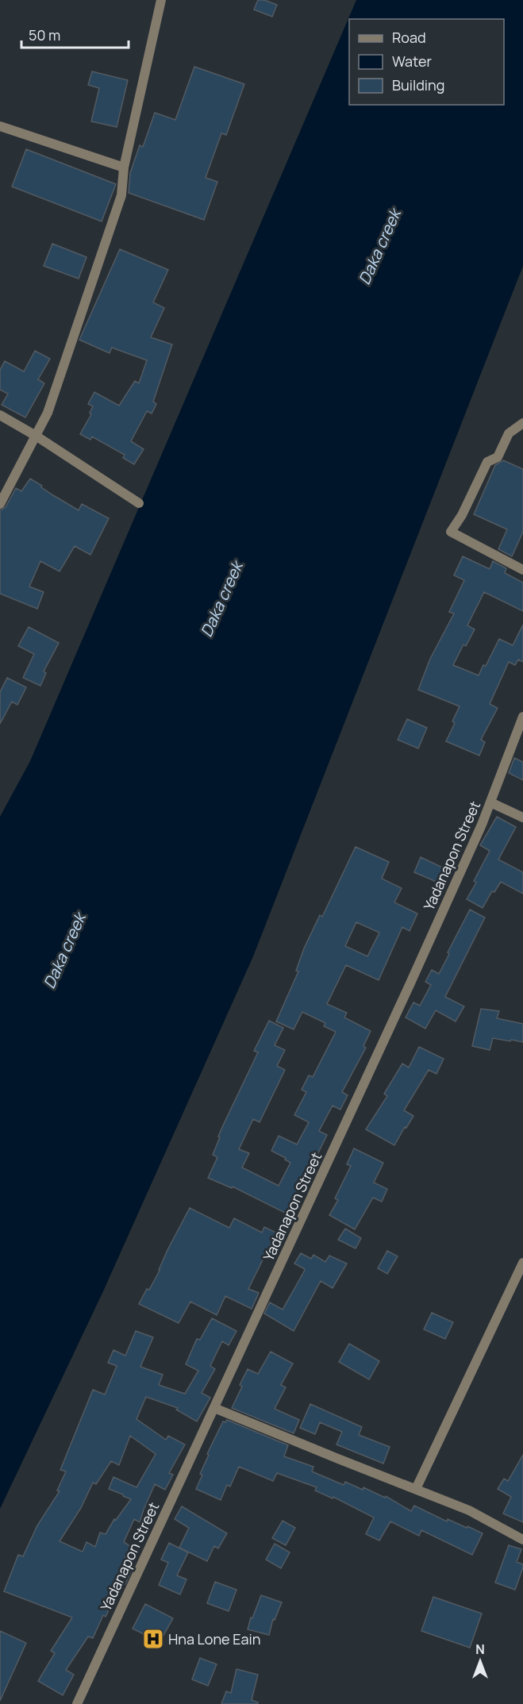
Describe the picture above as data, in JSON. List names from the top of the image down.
{
  "streets": {
    "street": ["Yadanapon Street"]
  },
  "water": ["Daka creek"],
  "places": {
    "hospital": ["Hna Lone Eain"]
  },
  "legend": ["Road", "Water", "Building"],
  "scale_bar": "50 m",
  "north": "top"
}
